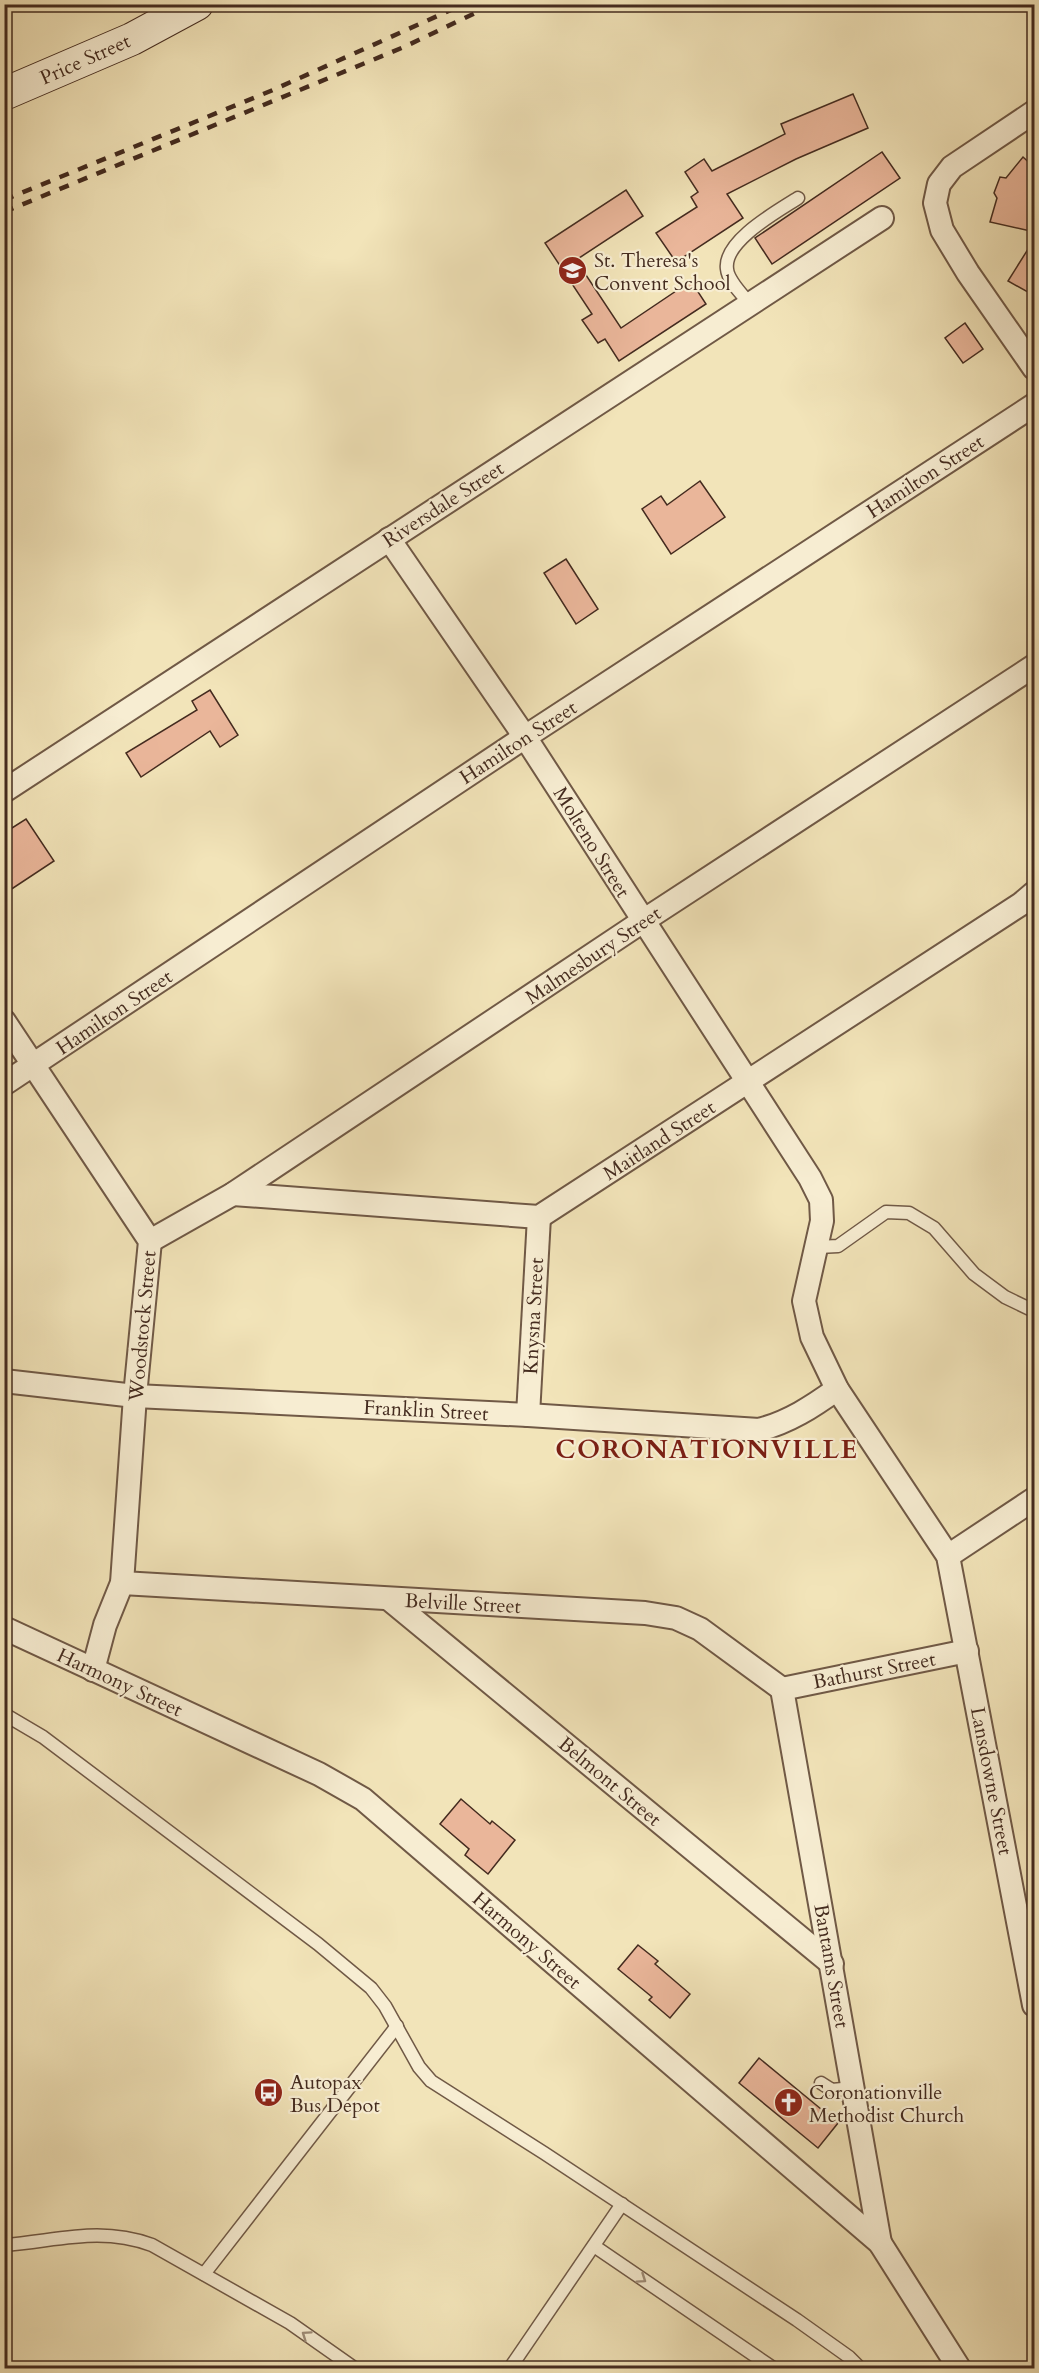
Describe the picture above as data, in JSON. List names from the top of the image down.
{
  "streets": {
    "street": [
      "Price Street",
      "Hamilton Street",
      "Riversdale Street",
      "Molteno Street",
      "Malmesbury Street",
      "Maitland Street",
      "Knysna Street",
      "Woodstock Street",
      "Franklin Street",
      "Belville Street",
      "Bathurst Street",
      "Harmony Street",
      "Belmont Street",
      "Lansdowne Street",
      "Bantams Street"
    ]
  },
  "crossings": [
    ["Hamilton Street", "Molteno Street"],
    ["Hamilton Street", "Woodstock Street"],
    ["Riversdale Street", "Molteno Street"],
    ["Molteno Street", "Malmesbury Street"],
    ["Molteno Street", "Maitland Street"],
    ["Molteno Street", "Franklin Street"],
    ["Molteno Street", "Lansdowne Street"],
    ["Malmesbury Street", "Woodstock Street"],
    ["Maitland Street", "Knysna Street"],
    ["Knysna Street", "Franklin Street"],
    ["Woodstock Street", "Franklin Street"],
    ["Woodstock Street", "Belville Street"],
    ["Woodstock Street", "Harmony Street"],
    ["Belville Street", "Bathurst Street"],
    ["Belville Street", "Belmont Street"],
    ["Belville Street", "Bantams Street"],
    ["Bathurst Street", "Lansdowne Street"],
    ["Bathurst Street", "Bantams Street"],
    ["Harmony Street", "Bantams Street"],
    ["Belmont Street", "Bantams Street"]
  ],
  "districts": ["CORONATIONVILLE"],
  "places": {
    "school or university": ["St. Theresa's Convent School"],
    "bus stop": ["Autopax Bus Depot"],
    "church": ["Coronationville Methodist Church"]
  }
}
